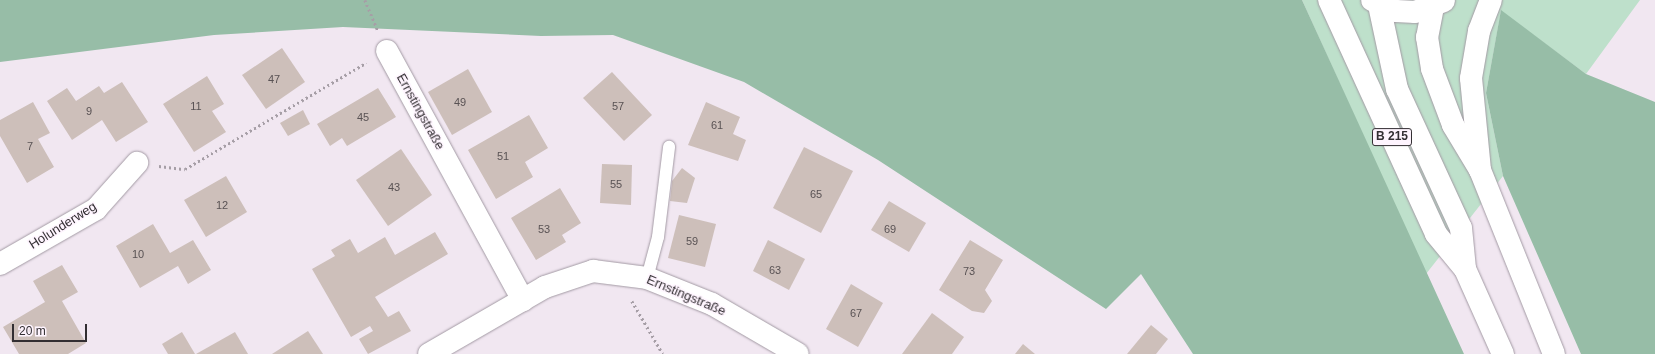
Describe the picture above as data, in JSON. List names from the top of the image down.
{
  "streets": {
    "main road": ["Ernstingstraße", "B 215", "Holunderweg"]
  },
  "house_numbers": [
    "47",
    "49",
    "11",
    "57",
    "9",
    "45",
    "61",
    "7",
    "51",
    "55",
    "43",
    "65",
    "12",
    "53",
    "69",
    "59",
    "10",
    "63",
    "73",
    "67"
  ],
  "scale_bar": "20 m"
}
